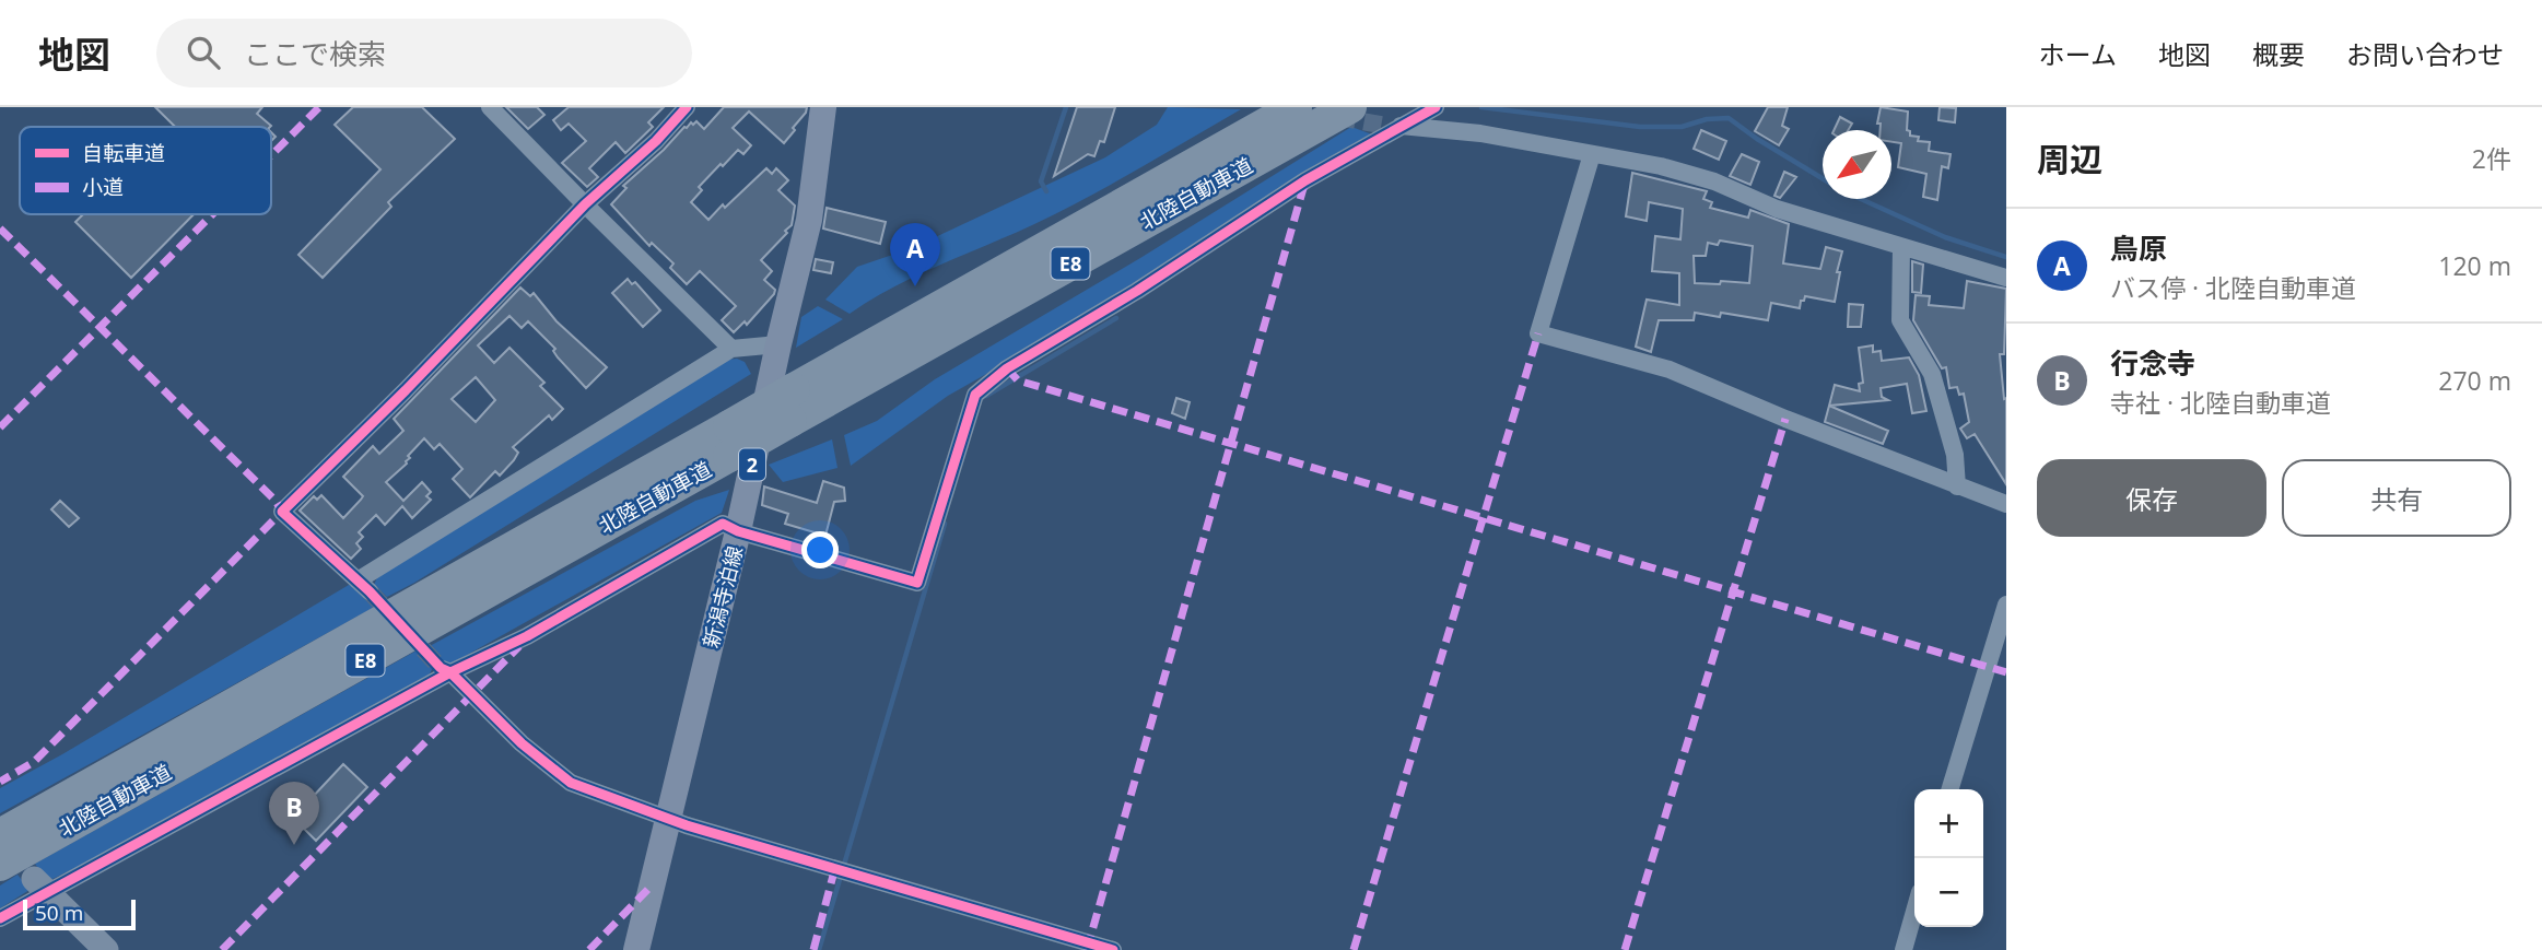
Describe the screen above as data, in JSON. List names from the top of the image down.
{
  "streets": {
    "highway": ["北陸自動車道", "E8"],
    "main road": ["2", "新潟寺泊線"]
  },
  "legend": ["自転車道", "小道"],
  "scale_bar": "50 m",
  "north": "bottom left",
  "page": {
    "header": "地図",
    "search": "ここで検索",
    "nav": [
      "ホーム",
      "地図",
      "概要",
      "お問い合わせ"
    ],
    "heading": ["周辺", "2件"],
    "list": [
      {
        "mark": "A",
        "name": "鳥原",
        "note": "バス停 · 北陸自動車道",
        "value": "120 m"
      },
      {
        "mark": "B",
        "name": "行念寺",
        "note": "寺社 · 北陸自動車道",
        "value": "270 m"
      }
    ],
    "pins": ["A", "B"],
    "buttons": ["保存", "共有"],
    "map_buttons": ["+", "−"],
    "scale": "50 m"
  }
}
